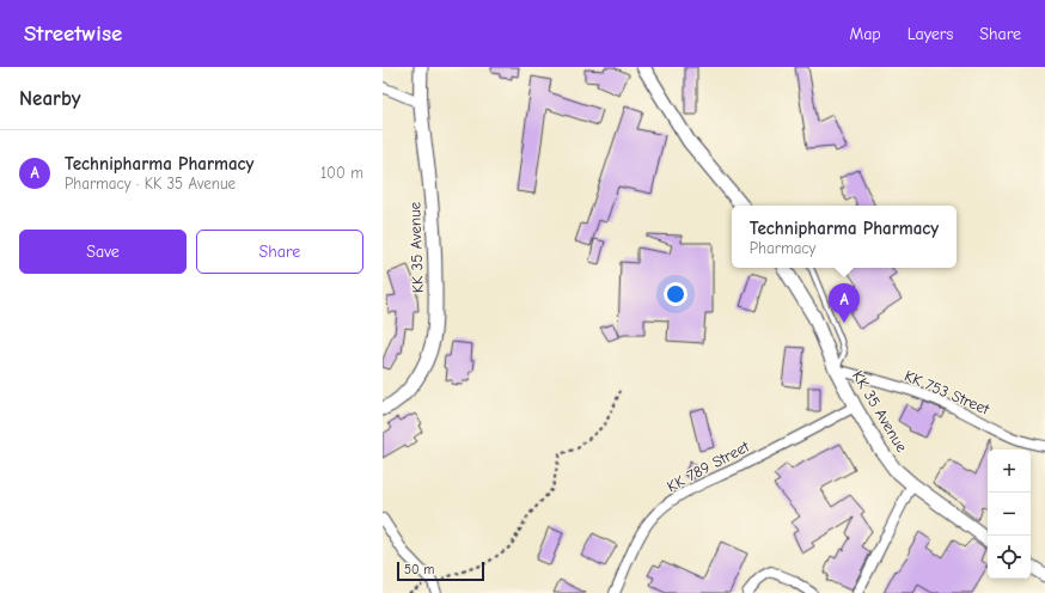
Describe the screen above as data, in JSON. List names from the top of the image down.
{
  "streets": {
    "main road": ["KK 35 Avenue"],
    "street": ["KK 753 Street", "KK 789 Street"]
  },
  "crossings": [
    ["KK 35 Avenue", "KK 753 Street"],
    ["KK 35 Avenue", "KK 789 Street"]
  ],
  "scale_bar": "50 m",
  "page": {
    "header": "Streetwise",
    "nav": ["Map", "Layers", "Share"],
    "heading": "Nearby",
    "list": [
      {
        "mark": "A",
        "name": "Technipharma Pharmacy",
        "note": "Pharmacy · KK 35 Avenue",
        "value": "100 m"
      }
    ],
    "popup": ["Technipharma Pharmacy", "Pharmacy"],
    "buttons": ["Save", "Share"],
    "pins": "A",
    "map_buttons": ["+", "−"],
    "scale": "50 m"
  }
}
